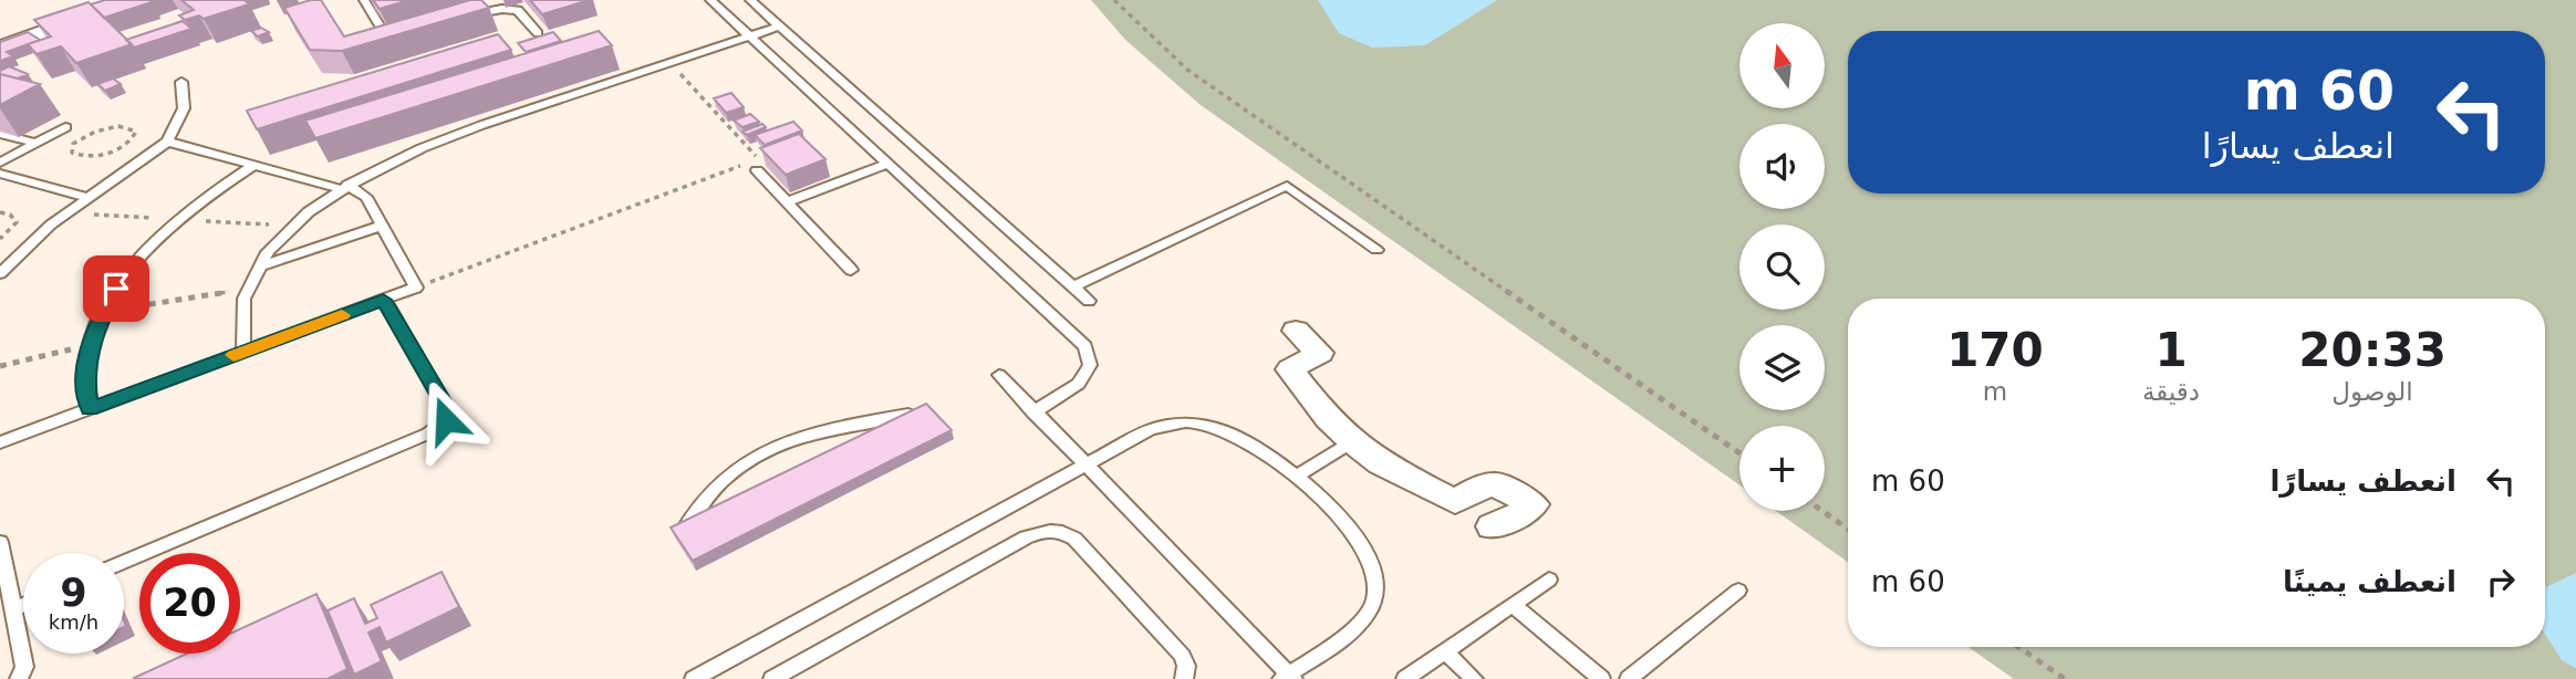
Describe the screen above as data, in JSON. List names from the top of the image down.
{
  "north": "top",
  "page": {
    "map_buttons": "+",
    "turn": ["60 m", "انعطف يسارًا"],
    "eta": [
      "20:33",
      "الوصول",
      "1",
      "دقيقة",
      "170",
      "m"
    ],
    "list": [
      {
        "name": "انعطف يسارًا",
        "value": "60 m"
      },
      {
        "name": "انعطف يمينًا",
        "value": "60 m"
      }
    ],
    "speed": "9 km/h",
    "limit": "20"
  }
}
